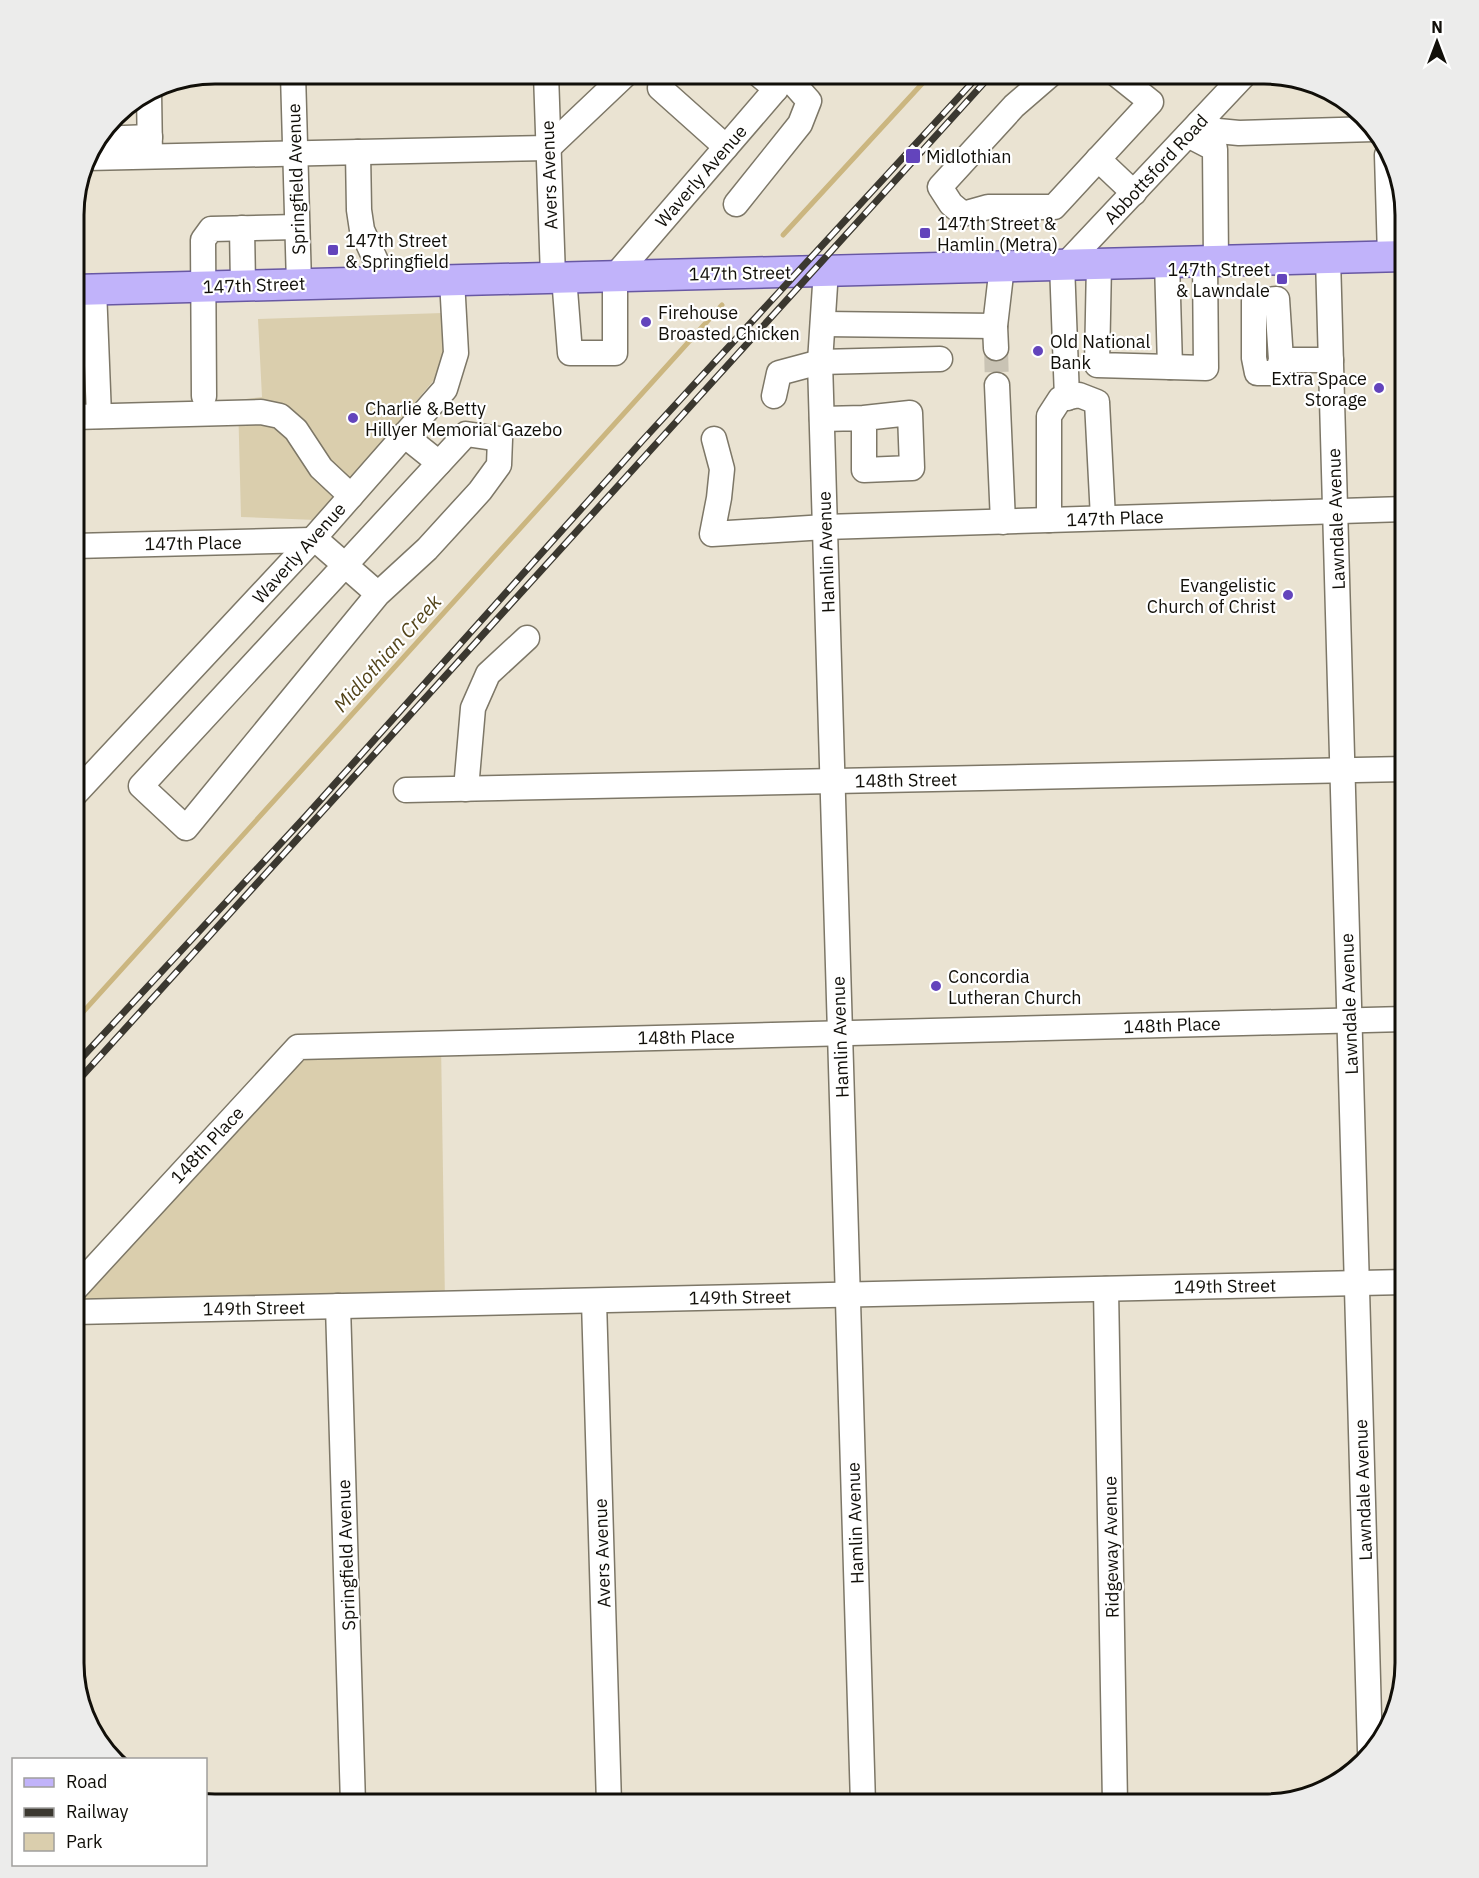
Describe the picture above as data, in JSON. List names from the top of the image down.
{
  "streets": {
    "main road": ["147th Street"],
    "street": [
      "Abbottsford Road",
      "Avers Avenue",
      "Waverly Avenue",
      "Springfield Avenue",
      "147th Place",
      "Lawndale Avenue",
      "Hamlin Avenue",
      "148th Street",
      "148th Place",
      "149th Street",
      "Ridgeway Avenue"
    ]
  },
  "crossings": [
    ["Abbottsford Road", "147th Street"],
    ["Avers Avenue", "Waverly Avenue"],
    ["Avers Avenue", "147th Street"],
    ["Avers Avenue", "149th Street"],
    ["Waverly Avenue", "147th Street"],
    ["Waverly Avenue", "147th Place"],
    ["Springfield Avenue", "147th Street"],
    ["Springfield Avenue", "149th Street"],
    ["147th Street", "Lawndale Avenue"],
    ["147th Street", "Hamlin Avenue"],
    ["147th Place", "Lawndale Avenue"],
    ["147th Place", "Hamlin Avenue"],
    ["Lawndale Avenue", "148th Street"],
    ["Lawndale Avenue", "148th Place"],
    ["Lawndale Avenue", "149th Street"],
    ["Hamlin Avenue", "148th Street"],
    ["Hamlin Avenue", "148th Place"],
    ["Hamlin Avenue", "149th Street"],
    ["149th Street", "Ridgeway Avenue"]
  ],
  "water": ["Midlothian Creek"],
  "places": {
    "transit": [
      "Midlothian",
      "147th Street & Hamlin (Metra)",
      "147th Street & Springfield",
      "147th Street & Lawndale"
    ],
    "other": [
      "Firehouse Broasted Chicken",
      "Old National Bank",
      "Extra Space Storage",
      "Charlie & Betty Hillyer Memorial Gazebo",
      "Evangelistic Church of Christ",
      "Concordia Lutheran Church"
    ]
  },
  "legend": ["Road", "Railway", "Park"],
  "north": "top"
}
